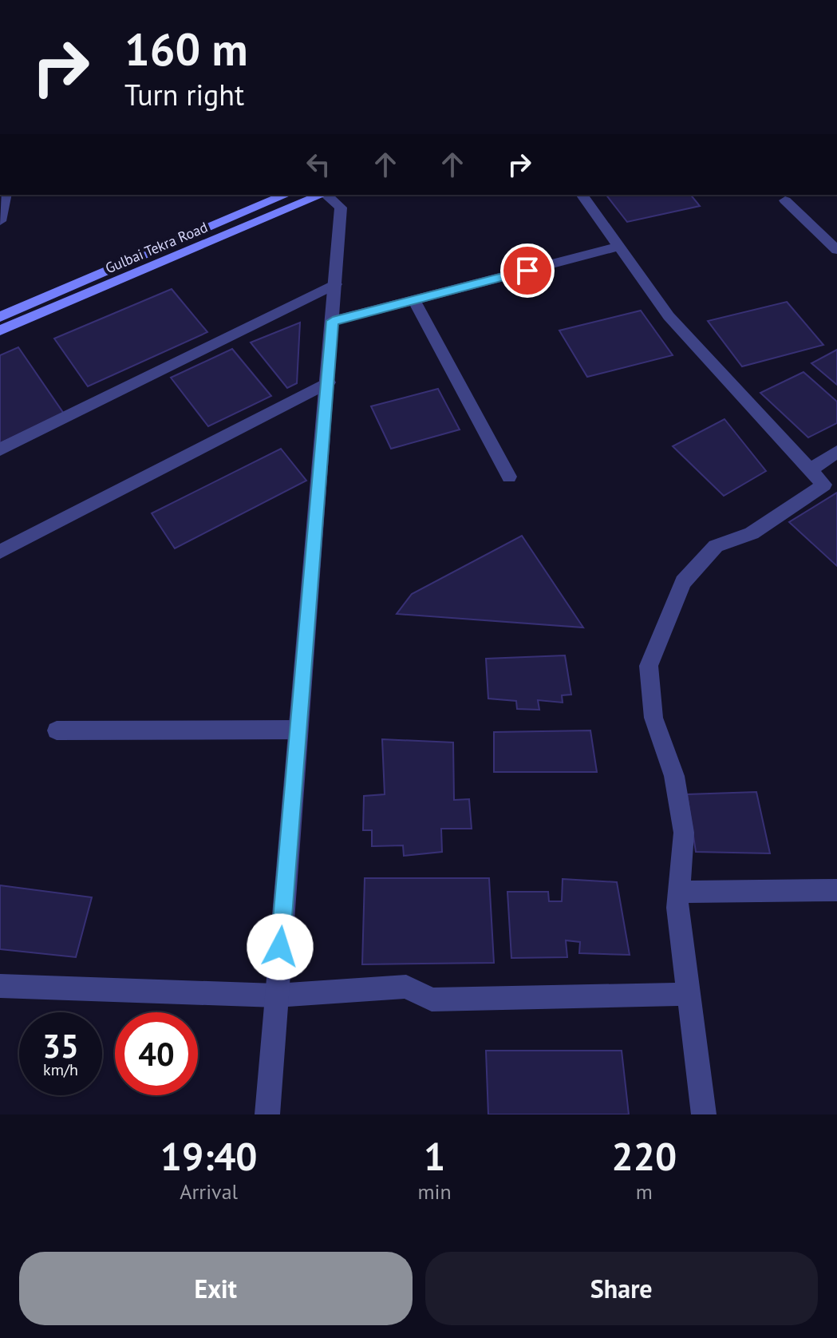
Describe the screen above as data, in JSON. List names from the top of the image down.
{
  "streets": {
    "main road": ["Gulbai Tekra Road"]
  },
  "page": {
    "turn": ["160 m", "Turn right"],
    "speed": "35 km/h",
    "limit": "40",
    "eta": [
      "19:40",
      "Arrival",
      "1",
      "min",
      "220",
      "m"
    ],
    "buttons": ["Exit", "Share"]
  }
}
